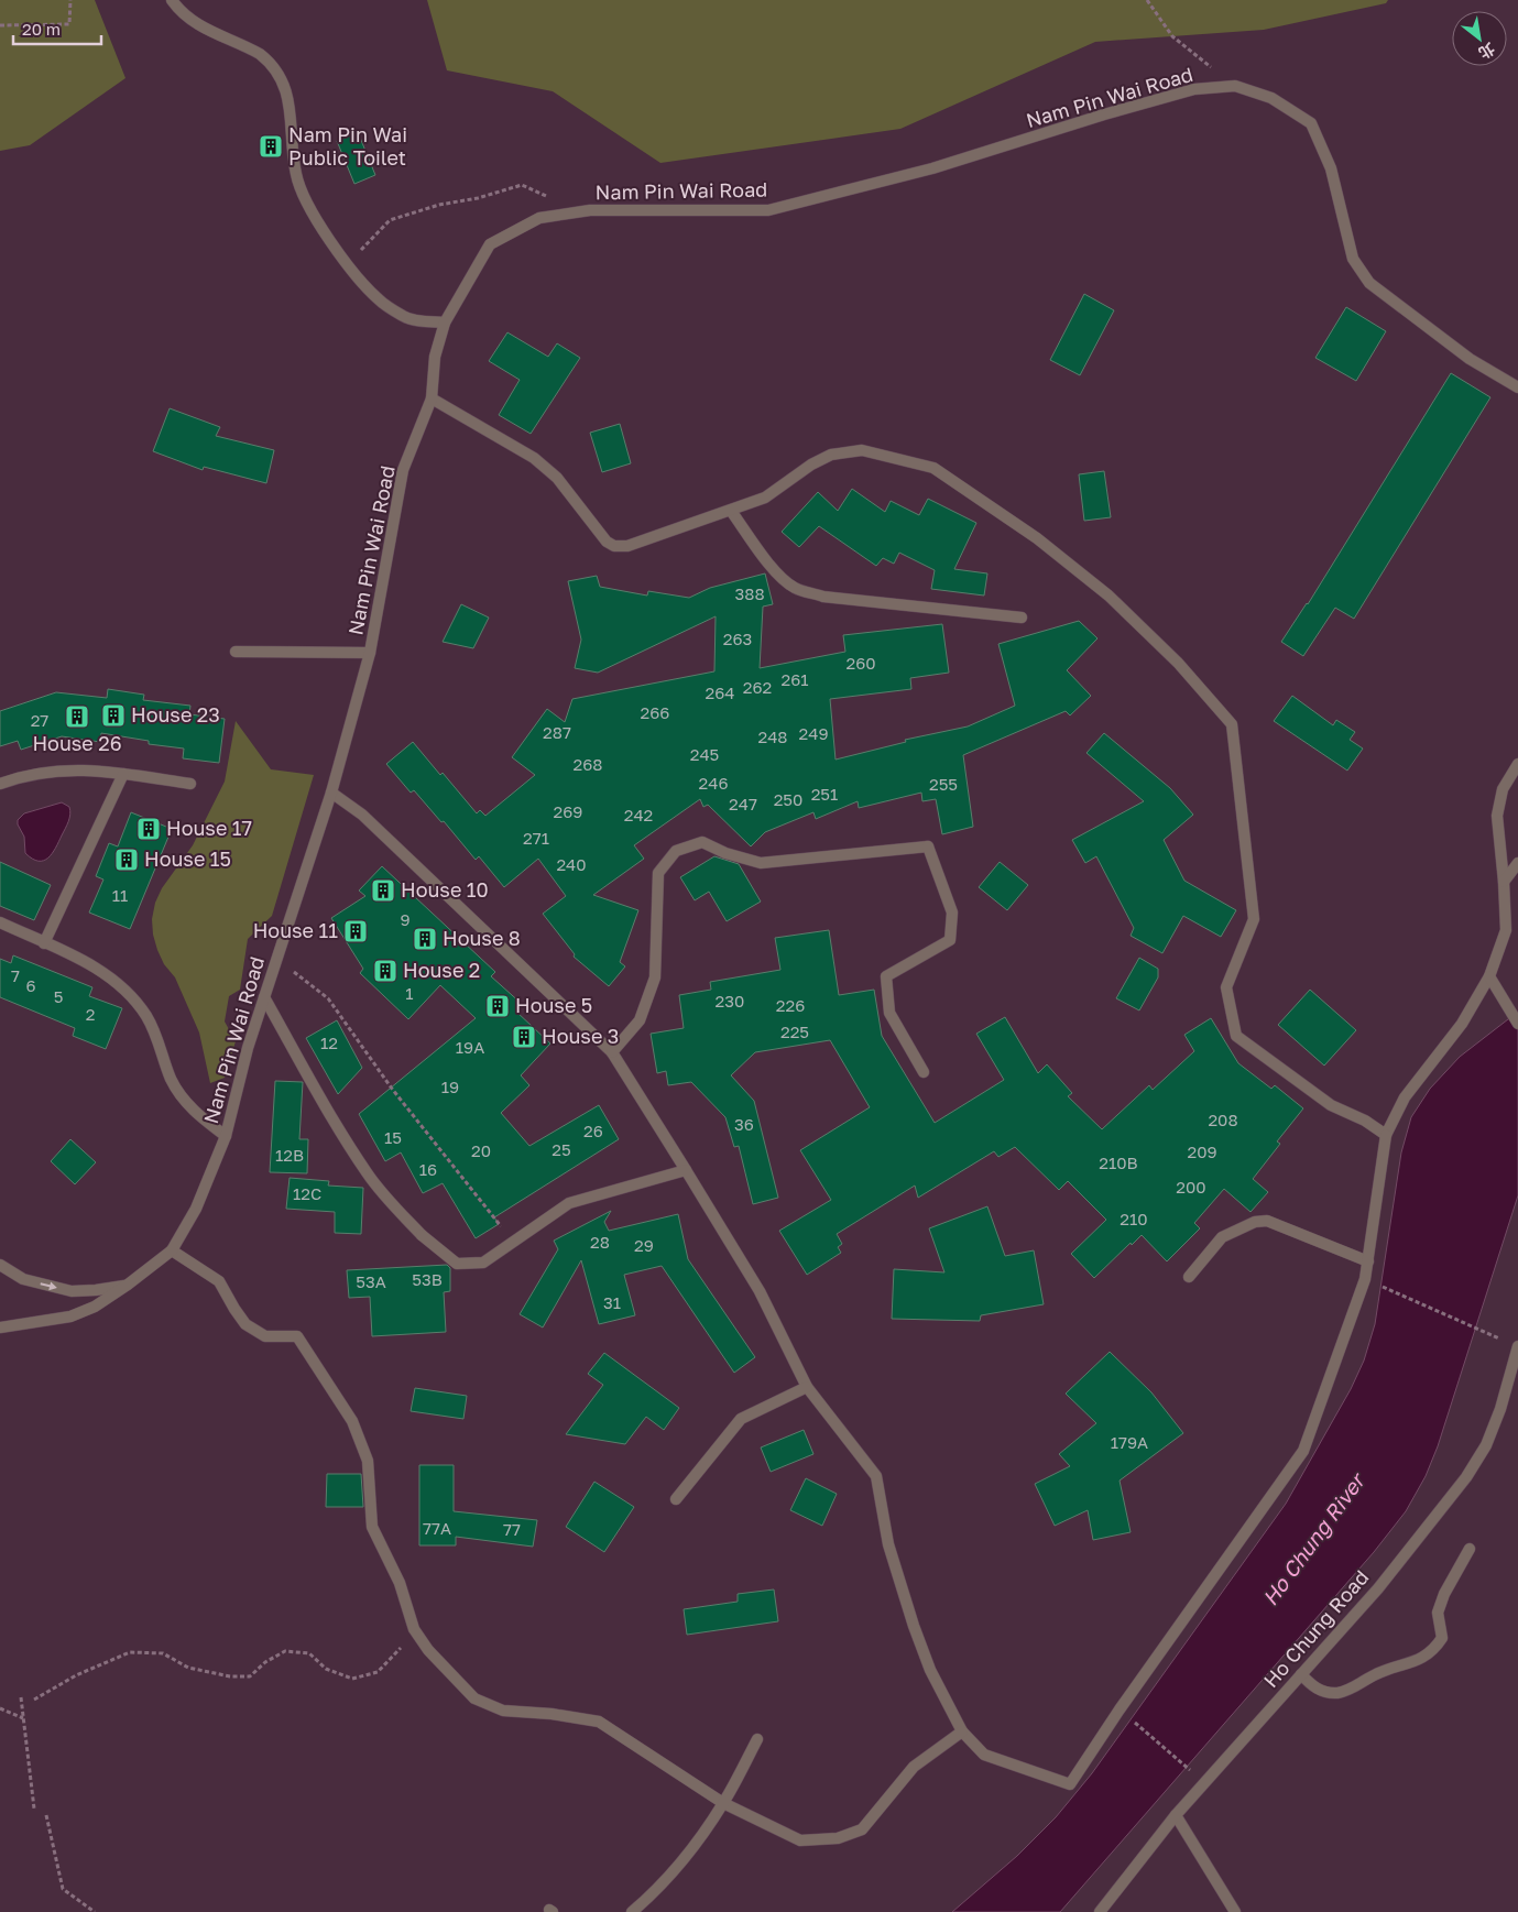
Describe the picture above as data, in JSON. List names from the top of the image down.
{
  "streets": {
    "street": ["Nam Pin Wai Road", "Ho Chung Road"]
  },
  "water": ["Ho Chung River"],
  "places": {
    "building": [
      "Nam Pin Wai Public Toilet",
      "House 23",
      "House 26",
      "House 17",
      "House 15",
      "House 10",
      "House 11",
      "House 8",
      "House 2",
      "House 5",
      "House 3"
    ]
  },
  "house_numbers": [
    "388",
    "263",
    "260",
    "261",
    "262",
    "264",
    "266",
    "27",
    "287",
    "249",
    "248",
    "245",
    "268",
    "246",
    "255",
    "251",
    "250",
    "247",
    "269",
    "242",
    "271",
    "240",
    "11",
    "9",
    "7",
    "6",
    "1",
    "5",
    "230",
    "226",
    "2",
    "225",
    "12",
    "19A",
    "19",
    "208",
    "36",
    "26",
    "15",
    "25",
    "20",
    "209",
    "12B",
    "210B",
    "16",
    "200",
    "12C",
    "210",
    "28",
    "29",
    "53B",
    "53A",
    "31",
    "179A",
    "77A",
    "77"
  ],
  "scale_bar": "20 m",
  "north": "bottom right"
}
